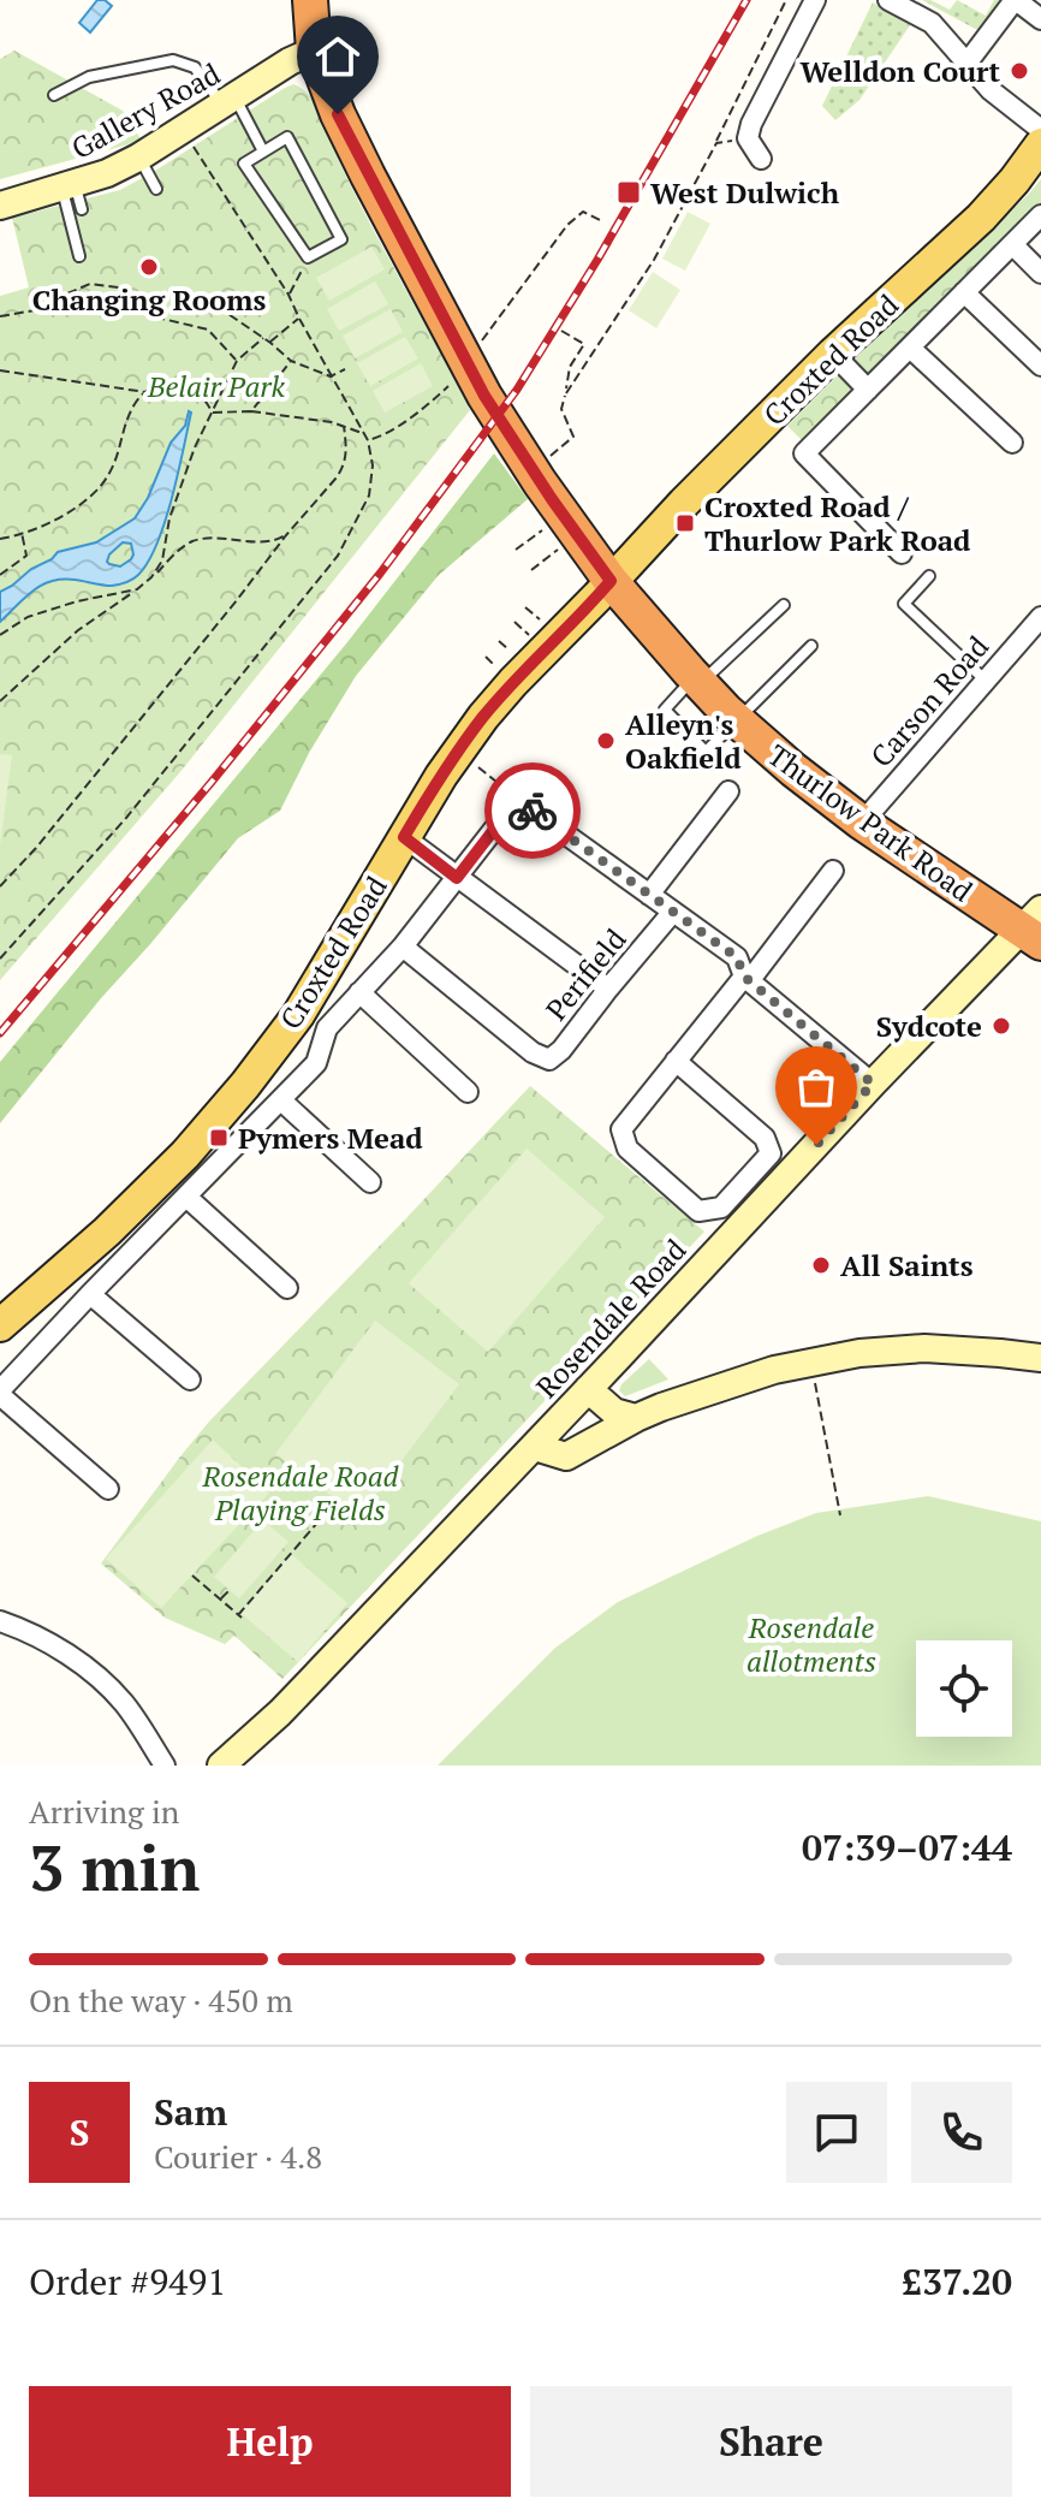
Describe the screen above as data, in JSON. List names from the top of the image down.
{
  "streets": {
    "highway": ["Thurlow Park Road"],
    "main road": ["Croxted Road"],
    "street": [
      "Gallery Road",
      "Carson Road",
      "Perifield",
      "Rosendale Road"
    ]
  },
  "crossings": [
    ["Gallery Road", "Thurlow Park Road"],
    ["Croxted Road", "Thurlow Park Road"],
    ["Carson Road", "Thurlow Park Road"],
    ["Thurlow Park Road", "Rosendale Road"]
  ],
  "parks": ["Belair Park", "Rosendale Road Playing Fields", "Rosendale allotments"],
  "places": {
    "other": [
      "Welldon Court",
      "Changing Rooms",
      "Alleyn's Oakfield",
      "Sydcote",
      "All Saints"
    ],
    "transit": ["West Dulwich", "Croxted Road / Thurlow Park Road", "Pymers Mead"]
  },
  "page": {
    "heading": ["3 min", "Arriving in", "07:39–07:44"],
    "panel": [
      "Sam",
      "Courier · 4.8",
      "Order #9491",
      "£37.20"
    ],
    "bar": "On the way · 450 m",
    "round": "S",
    "buttons": ["Help", "Share"]
  }
}
